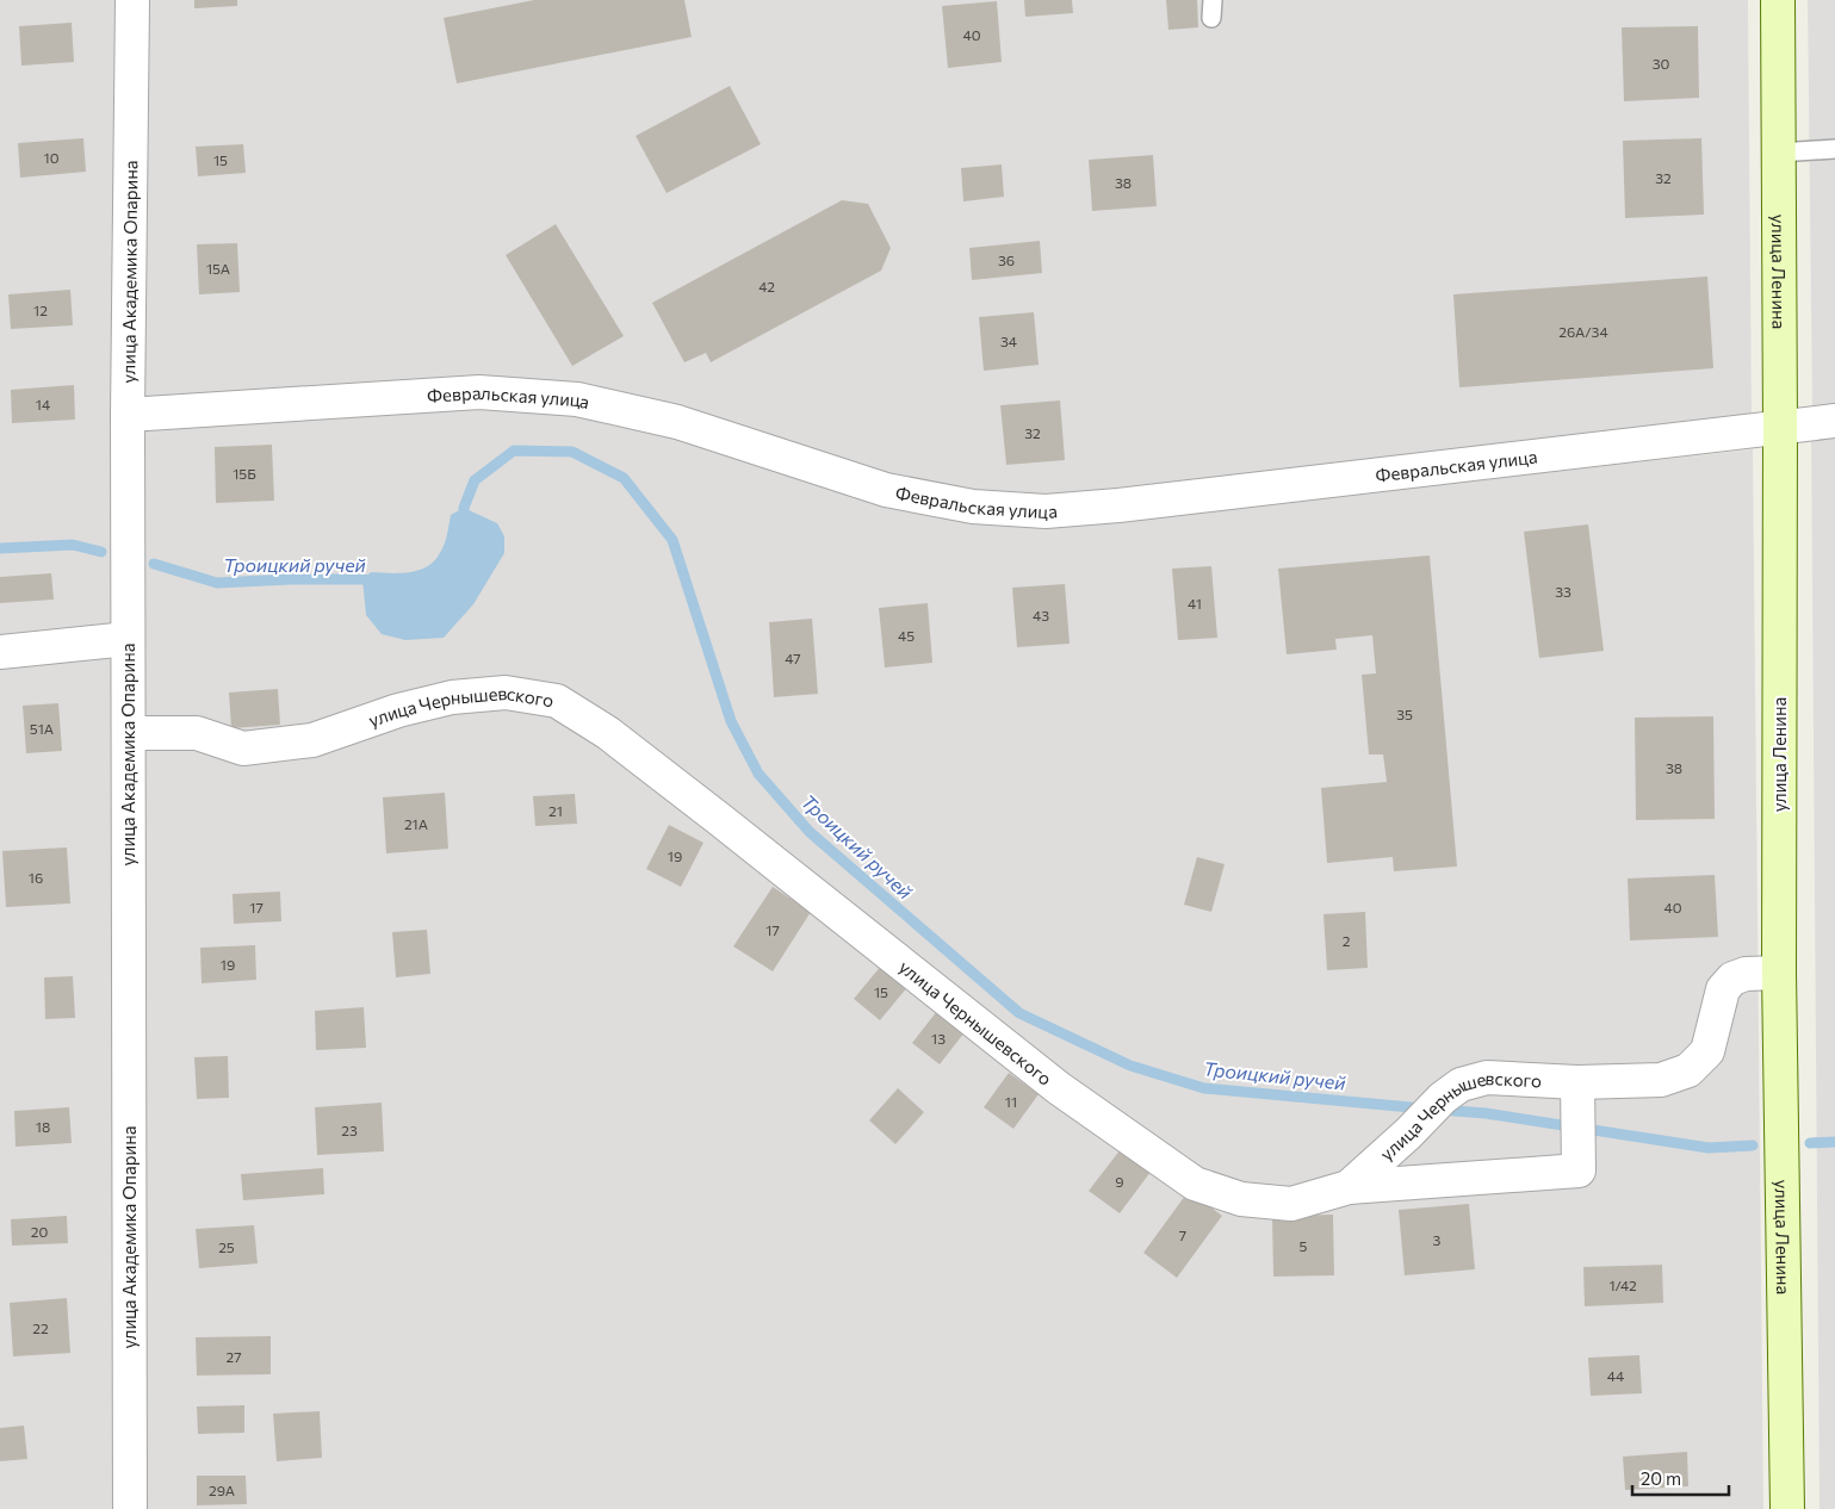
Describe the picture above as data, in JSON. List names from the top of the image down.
{
  "streets": {
    "street": [
      "улица Академика Опарина",
      "улица Ленина",
      "Февральская улица",
      "улица Чернышевского"
    ]
  },
  "crossings": [
    ["улица Академика Опарина", "Февральская улица"],
    ["улица Академика Опарина", "улица Чернышевского"],
    ["улица Ленина", "Февральская улица"],
    ["улица Ленина", "улица Чернышевского"]
  ],
  "water": ["Троицкий ручей"],
  "house_numbers": [
    "40",
    "30",
    "10",
    "15",
    "32",
    "38",
    "36",
    "15А",
    "42",
    "12",
    "26А/34",
    "34",
    "14",
    "32",
    "15Б",
    "33",
    "41",
    "43",
    "45",
    "47",
    "35",
    "51А",
    "38",
    "21",
    "21А",
    "19",
    "16",
    "17",
    "40",
    "17",
    "2",
    "19",
    "15",
    "13",
    "11",
    "18",
    "23",
    "9",
    "20",
    "7",
    "3",
    "5",
    "25",
    "1/42",
    "22",
    "27",
    "44",
    "29А"
  ],
  "scale_bar": "20 m"
}
